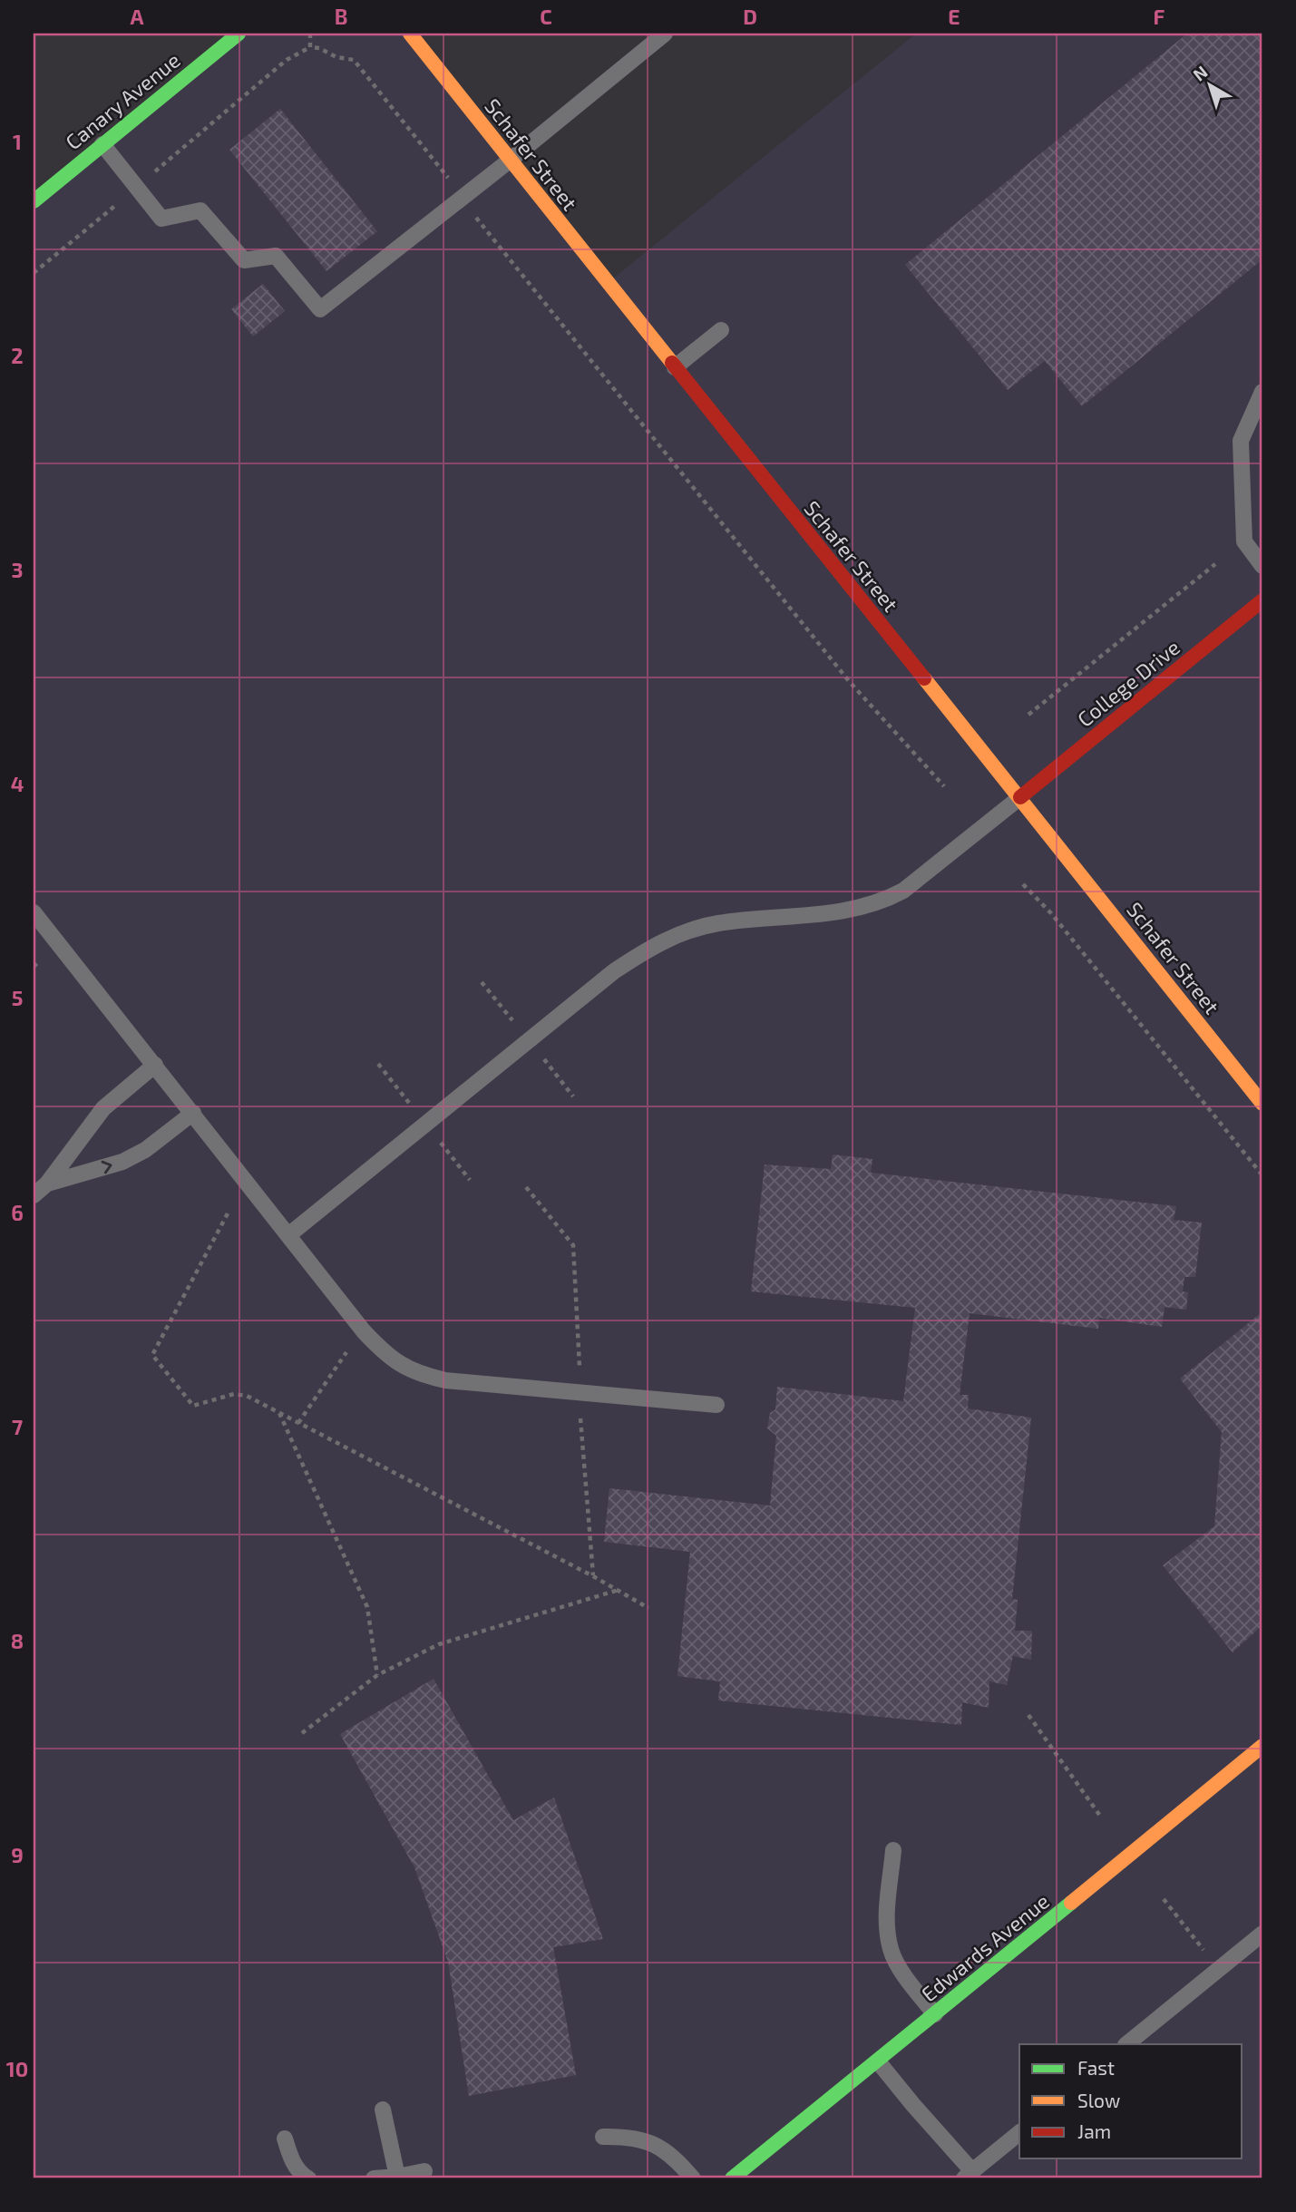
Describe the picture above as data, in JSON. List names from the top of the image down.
{
  "streets": {
    "street": [
      "Canary Avenue",
      "Schafer Street",
      "College Drive",
      "Edwards Avenue"
    ]
  },
  "crossings": [
    ["Schafer Street", "College Drive"]
  ],
  "legend": ["Fast", "Slow", "Jam"],
  "north": "top left",
  "grid": {
    "columns": [
      "A",
      "B",
      "C",
      "D",
      "E",
      "F"
    ],
    "rows": [
      "1",
      "2",
      "3",
      "4",
      "5",
      "6",
      "7",
      "8",
      "9",
      "10"
    ]
  }
}
